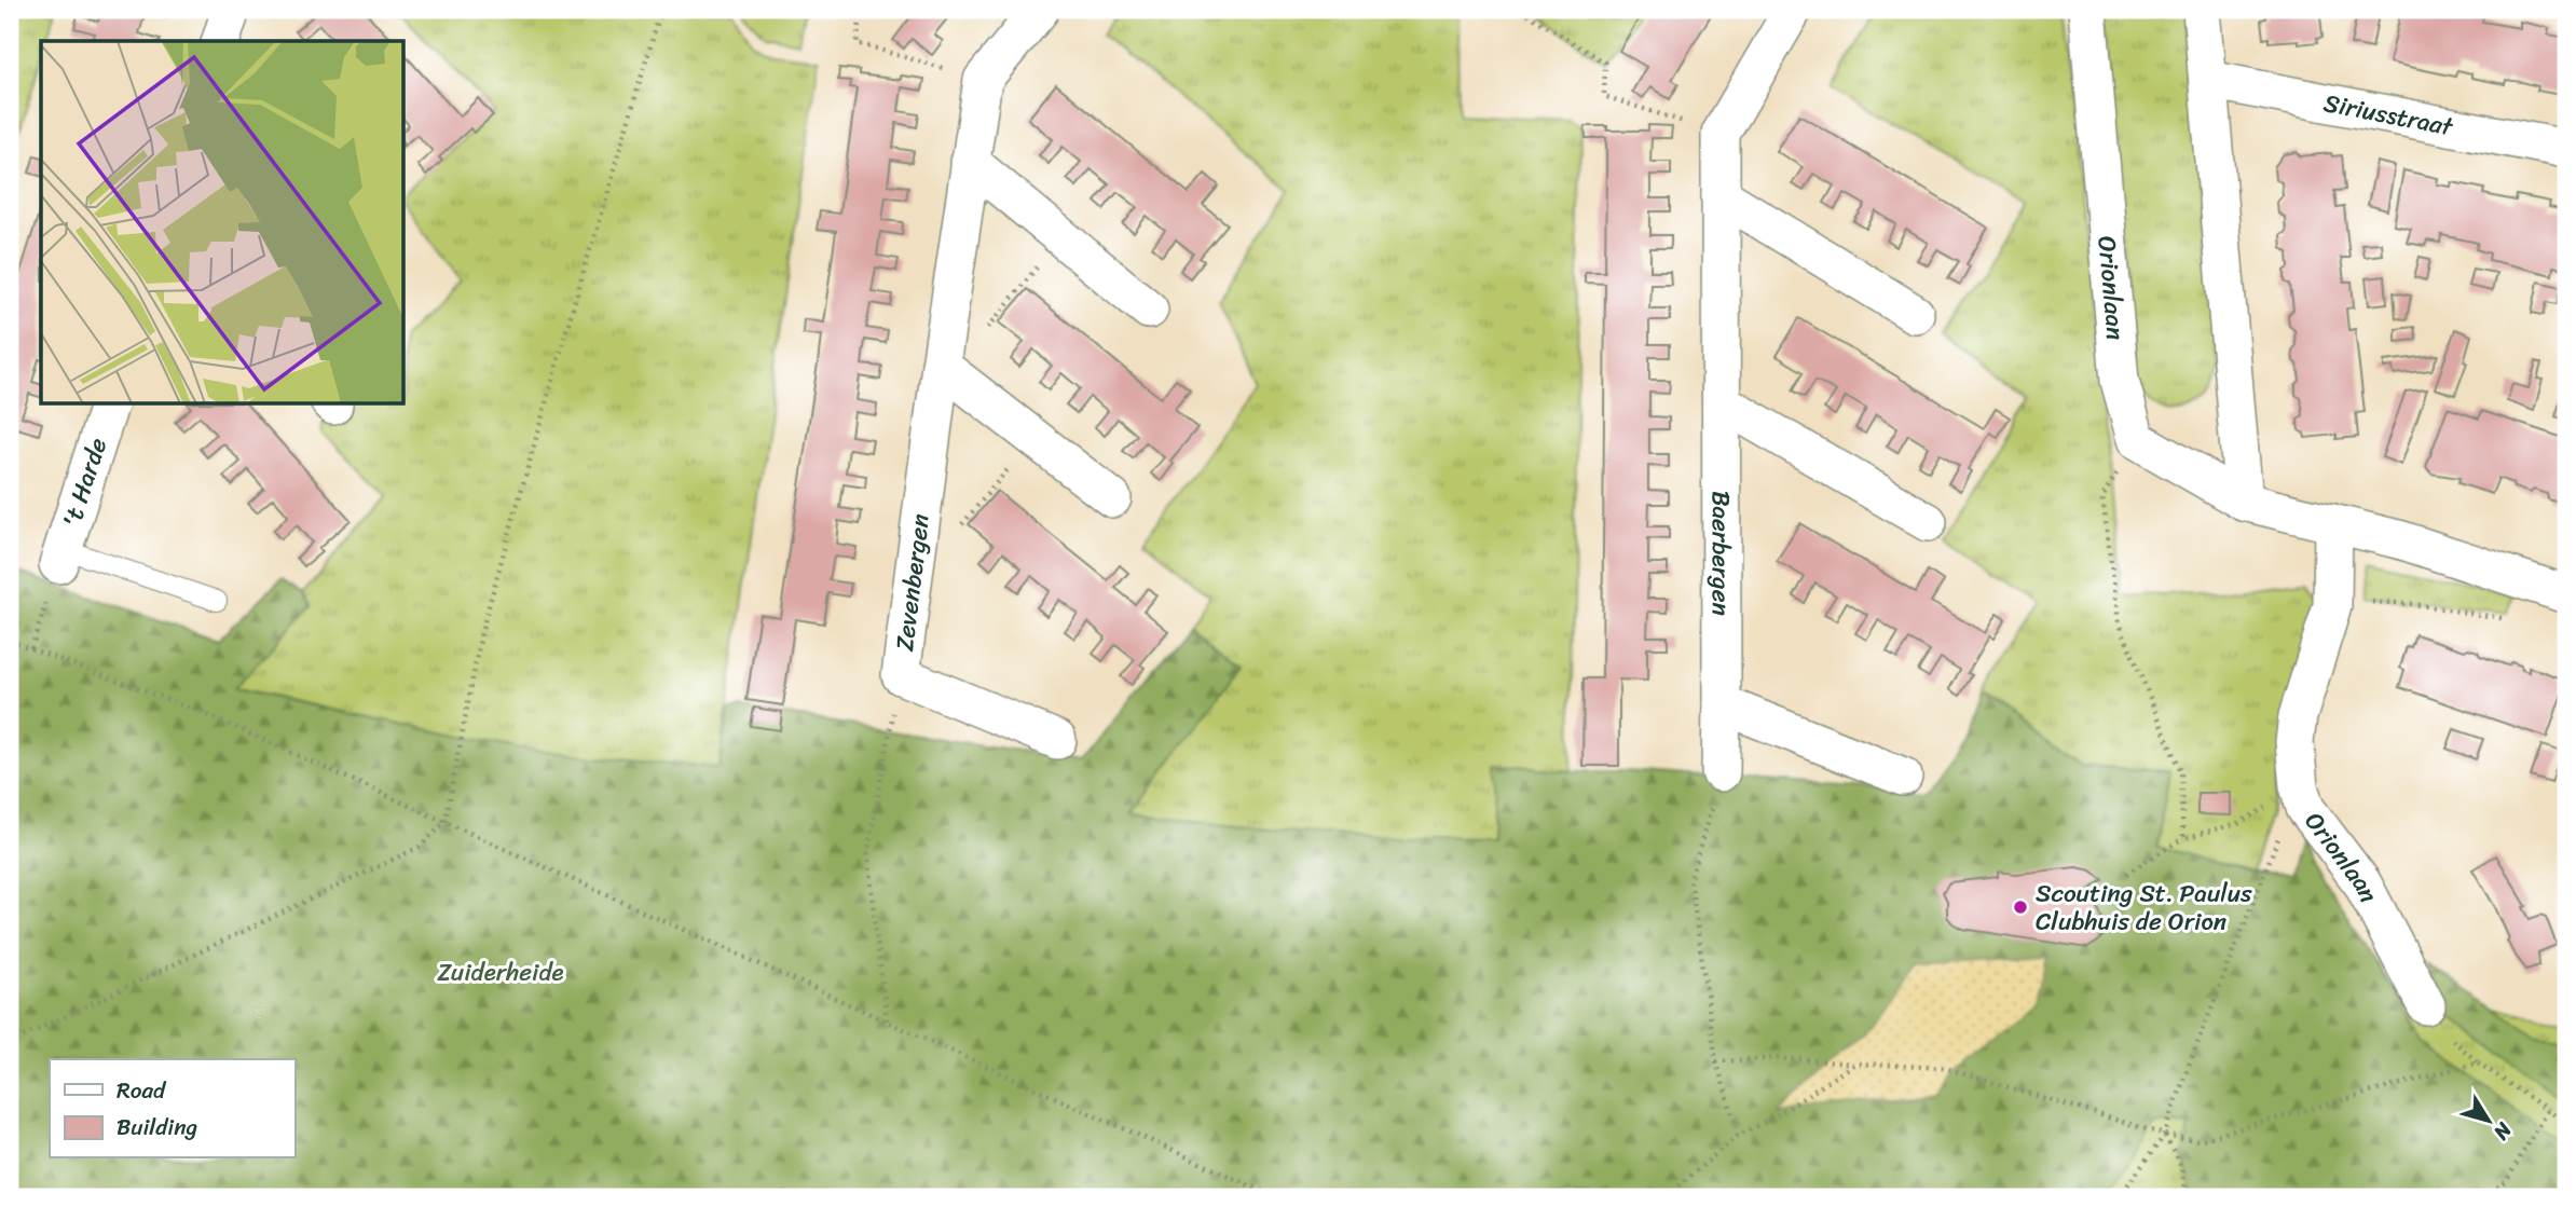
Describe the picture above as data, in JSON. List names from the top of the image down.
{
  "streets": {
    "street": [
      "Siriusstraat",
      "Orionlaan",
      "'t Harde",
      "Baerbergen",
      "Zevenbergen"
    ]
  },
  "parks": ["Zuiderheide"],
  "places": ["Scouting St. Paulus Clubhuis de Orion"],
  "legend": ["Road", "Building"],
  "north": "bottom right"
}
